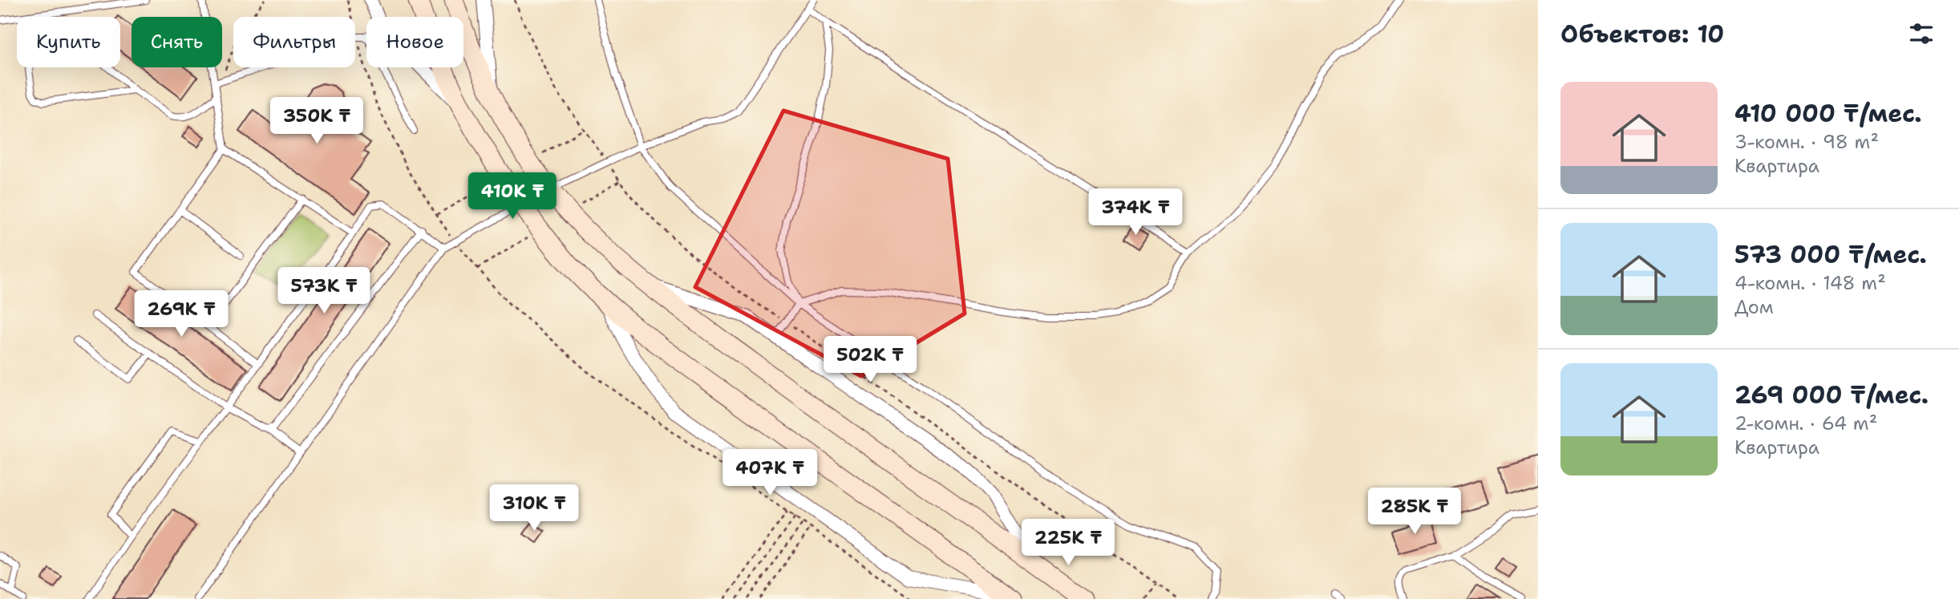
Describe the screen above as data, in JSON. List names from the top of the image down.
{
  "page": {
    "heading": "Объектов: 10",
    "chip": [
      "Купить",
      "Снять",
      "Фильтры",
      "Новое"
    ],
    "list": [
      {
        "name": "410 000 ₸/мес.",
        "note": "3-комн. · 98 m² · Квартира"
      },
      {
        "name": "573 000 ₸/мес.",
        "note": "4-комн. · 148 m² · Дом"
      },
      {
        "name": "269 000 ₸/мес.",
        "note": "2-комн. · 64 m² · Квартира"
      }
    ],
    "price": [
      "350K ₸",
      "410K ₸",
      "374K ₸",
      "573K ₸",
      "269K ₸",
      "502K ₸",
      "407K ₸",
      "310K ₸",
      "285K ₸",
      "225K ₸"
    ]
  }
}
